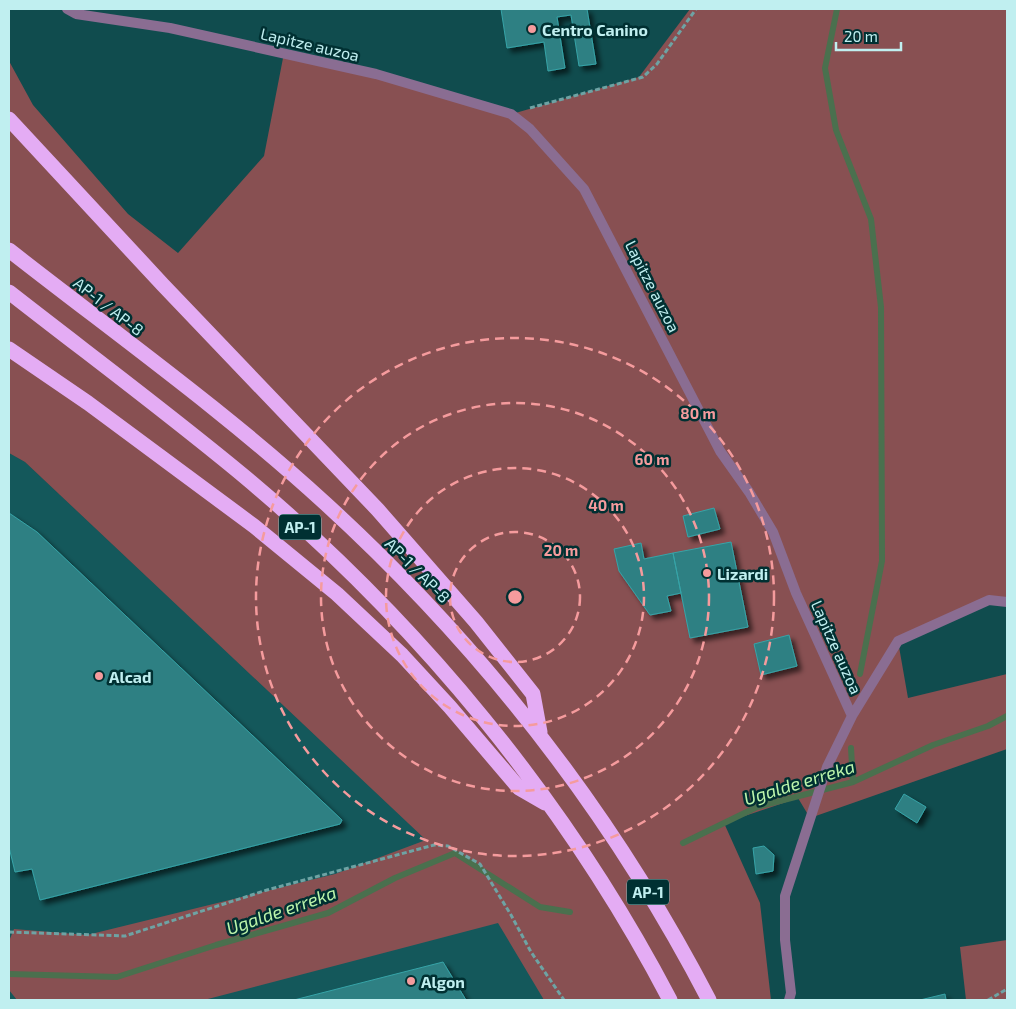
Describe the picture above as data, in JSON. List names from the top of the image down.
{
  "streets": {
    "highway": ["AP-1 / AP-8", "AP-1"],
    "street": ["Lapitze auzoa"]
  },
  "water": ["Ugalde erreka"],
  "places": [
    "Centro Canino",
    "Lizardi",
    "Alcad",
    "Algon"
  ],
  "scale_bar": "20 m",
  "rings": [
    "80 m",
    "60 m",
    "40 m",
    "20 m"
  ]
}
